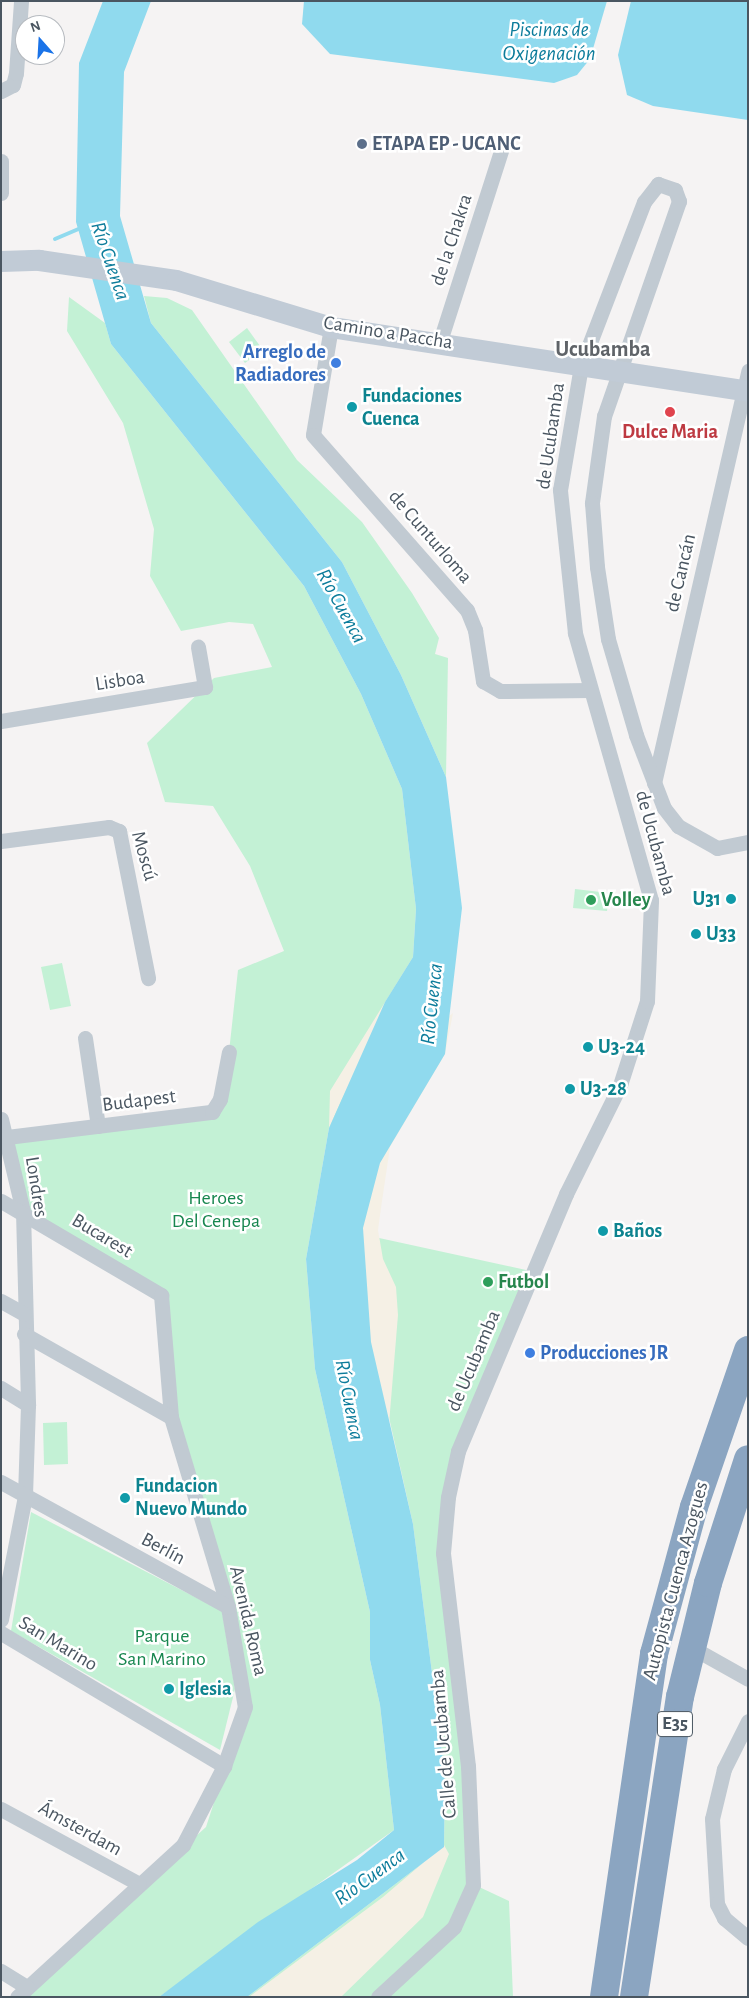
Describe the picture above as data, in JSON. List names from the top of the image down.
{
  "streets": {
    "highway": ["Autopista Cuenca Azogues", "E35"],
    "main road": ["Camino a Paccha"],
    "street": [
      "de la Chakra",
      "de Ucubamba",
      "de Cunturloma",
      "de Cancán",
      "Lisboa",
      "Moscú",
      "Budapest",
      "Londres",
      "Bucarest",
      "Berlín",
      "Avenida Roma",
      "San Marino",
      "Calle de Ucubamba",
      "Ámsterdam"
    ]
  },
  "crossings": [
    ["de la Chakra", "Camino a Paccha"],
    ["Camino a Paccha", "de Ucubamba"],
    ["Camino a Paccha", "de Cunturloma"],
    ["Camino a Paccha", "de Cancán"],
    ["de Ucubamba", "de Cunturloma"],
    ["de Ucubamba", "Calle de Ucubamba"],
    ["Budapest", "Londres"],
    ["Londres", "Bucarest"],
    ["Londres", "Berlín"],
    ["Bucarest", "Avenida Roma"],
    ["Berlín", "Avenida Roma"],
    ["Avenida Roma", "San Marino"],
    ["Avenida Roma", "Ámsterdam"]
  ],
  "districts": ["Ucubamba"],
  "water": ["Piscinas de Oxigenación", "Río Cuenca"],
  "parks": ["Heroes Del Cenepa", "Parque San Marino"],
  "places": [
    "ETAPA EP - UCANC",
    "Arreglo de Radiadores",
    "Fundaciones Cuenca",
    "Dulce Maria",
    "U31",
    "Volley",
    "U33",
    "U3-24",
    "U3-28",
    "Baños",
    "Futbol",
    "Producciones JR",
    "Fundacion Nuevo Mundo",
    "Iglesia"
  ],
  "north": "top"
}
